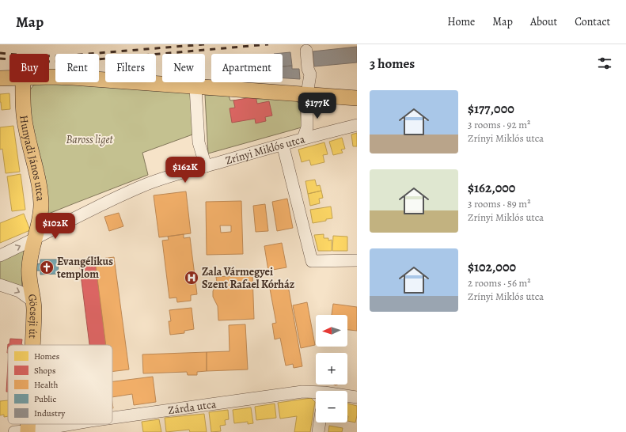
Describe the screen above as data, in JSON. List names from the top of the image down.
{
  "streets": {
    "main road": ["Hunyadi János utca", "Göcseji út"],
    "street": ["Zrínyi Miklós utca", "Zárda utca"]
  },
  "crossings": [
    ["Zrínyi Miklós utca", "Hunyadi János utca"],
    ["Zrínyi Miklós utca", "Göcseji út"],
    ["Hunyadi János utca", "Göcseji út"],
    ["Göcseji út", "Zárda utca"]
  ],
  "parks": ["Baross liget"],
  "places": {
    "church": ["Evangélikus templom"],
    "hospital": ["Zala Vármegyei Szent Rafael Kórház"]
  },
  "legend": [
    "Homes",
    "Shops",
    "Health",
    "Public",
    "Industry"
  ],
  "north": "left",
  "page": {
    "header": "Map",
    "nav": [
      "Home",
      "Map",
      "About",
      "Contact"
    ],
    "heading": "3 homes",
    "chip": [
      "Buy",
      "Rent",
      "Filters",
      "New",
      "Apartment"
    ],
    "list": [
      {
        "name": "$177,000",
        "note": "3 rooms · 92 m² · Zrínyi Miklós utca"
      },
      {
        "name": "$162,000",
        "note": "3 rooms · 89 m² · Zrínyi Miklós utca"
      },
      {
        "name": "$102,000",
        "note": "2 rooms · 56 m² · Zrínyi Miklós utca"
      }
    ],
    "price": ["$177K", "$162K", "$102K"],
    "map_buttons": ["+", "−"]
  }
}
